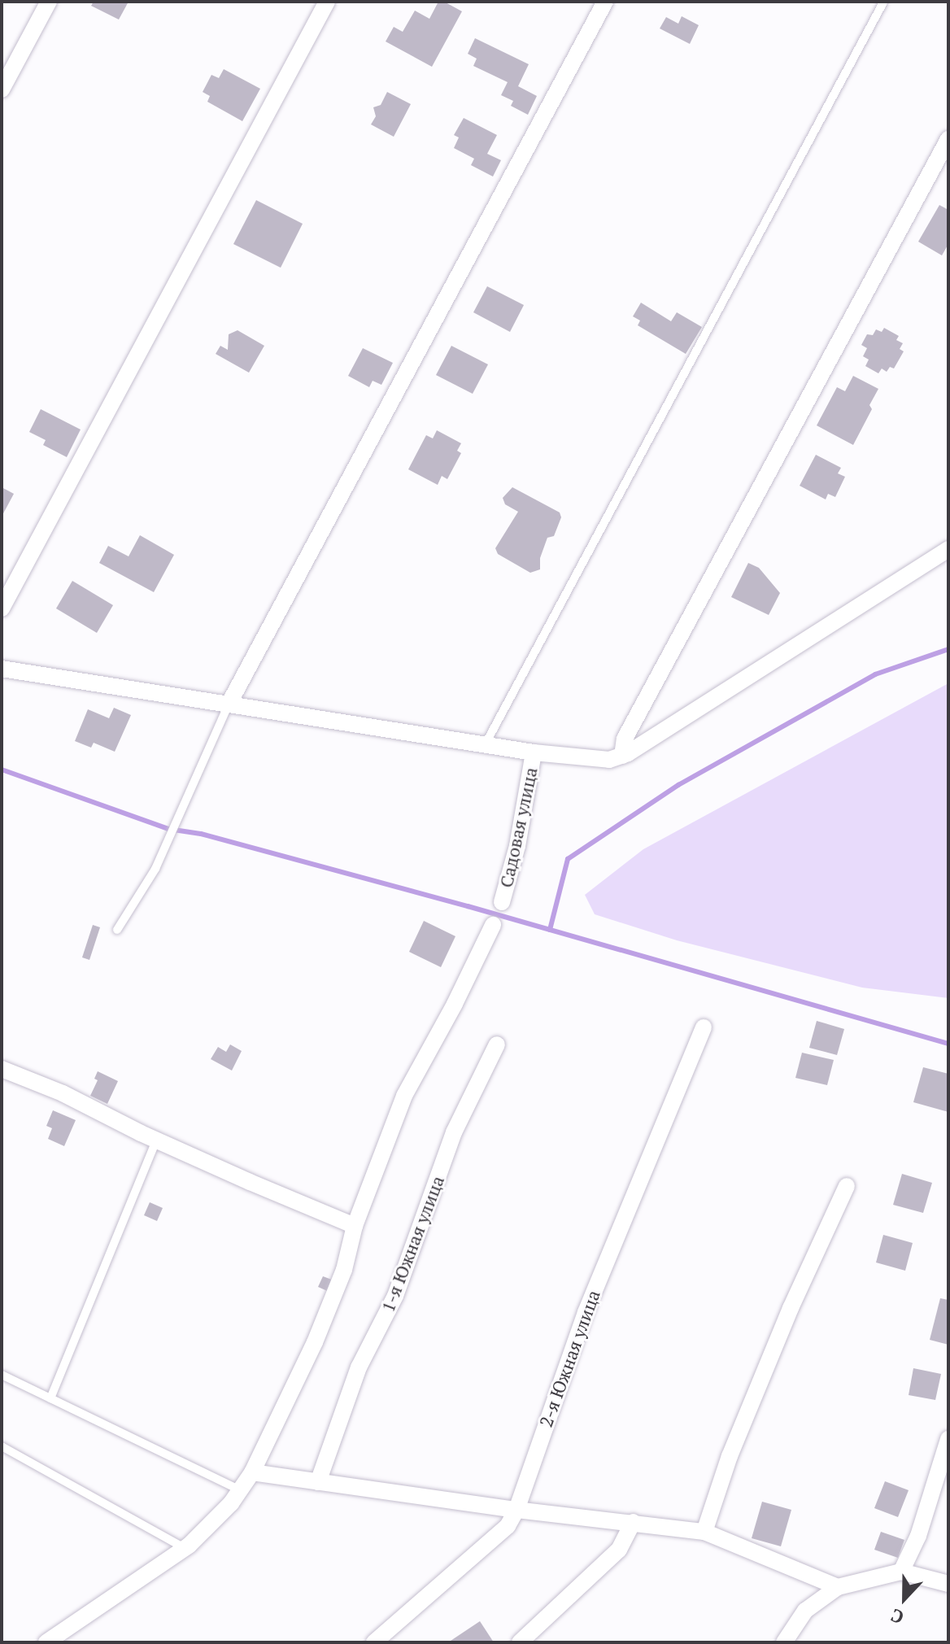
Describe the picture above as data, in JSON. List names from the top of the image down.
{
  "streets": {
    "street": ["Садовая улица", "1-я Южная улица", "2-я Южная улица"]
  },
  "north": "bottom"
}
